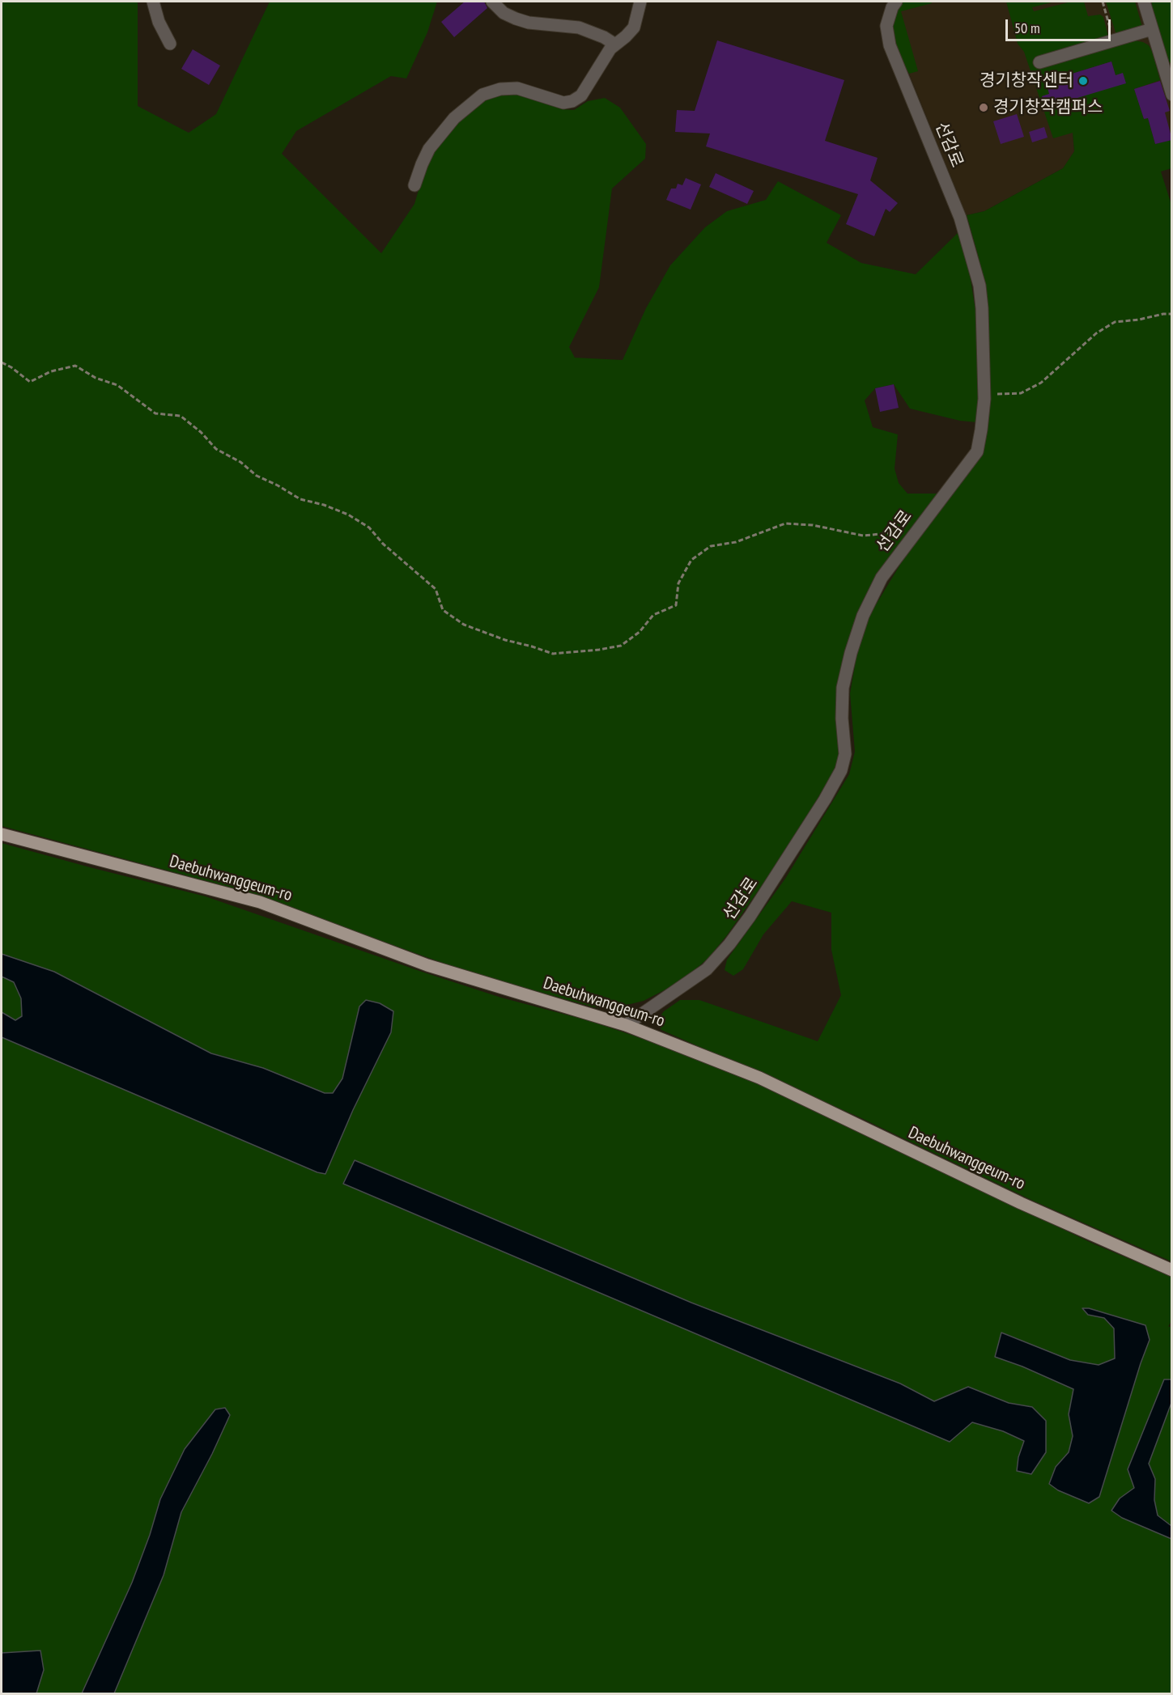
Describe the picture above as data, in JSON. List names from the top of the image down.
{
  "streets": {
    "main road": ["Daebuhwanggeum-ro"],
    "lane": ["선감로"]
  },
  "crossings": [
    ["선감로", "Daebuhwanggeum-ro"]
  ],
  "places": ["경기창작센터", "경기창작캠퍼스"],
  "scale_bar": "50 m"
}
